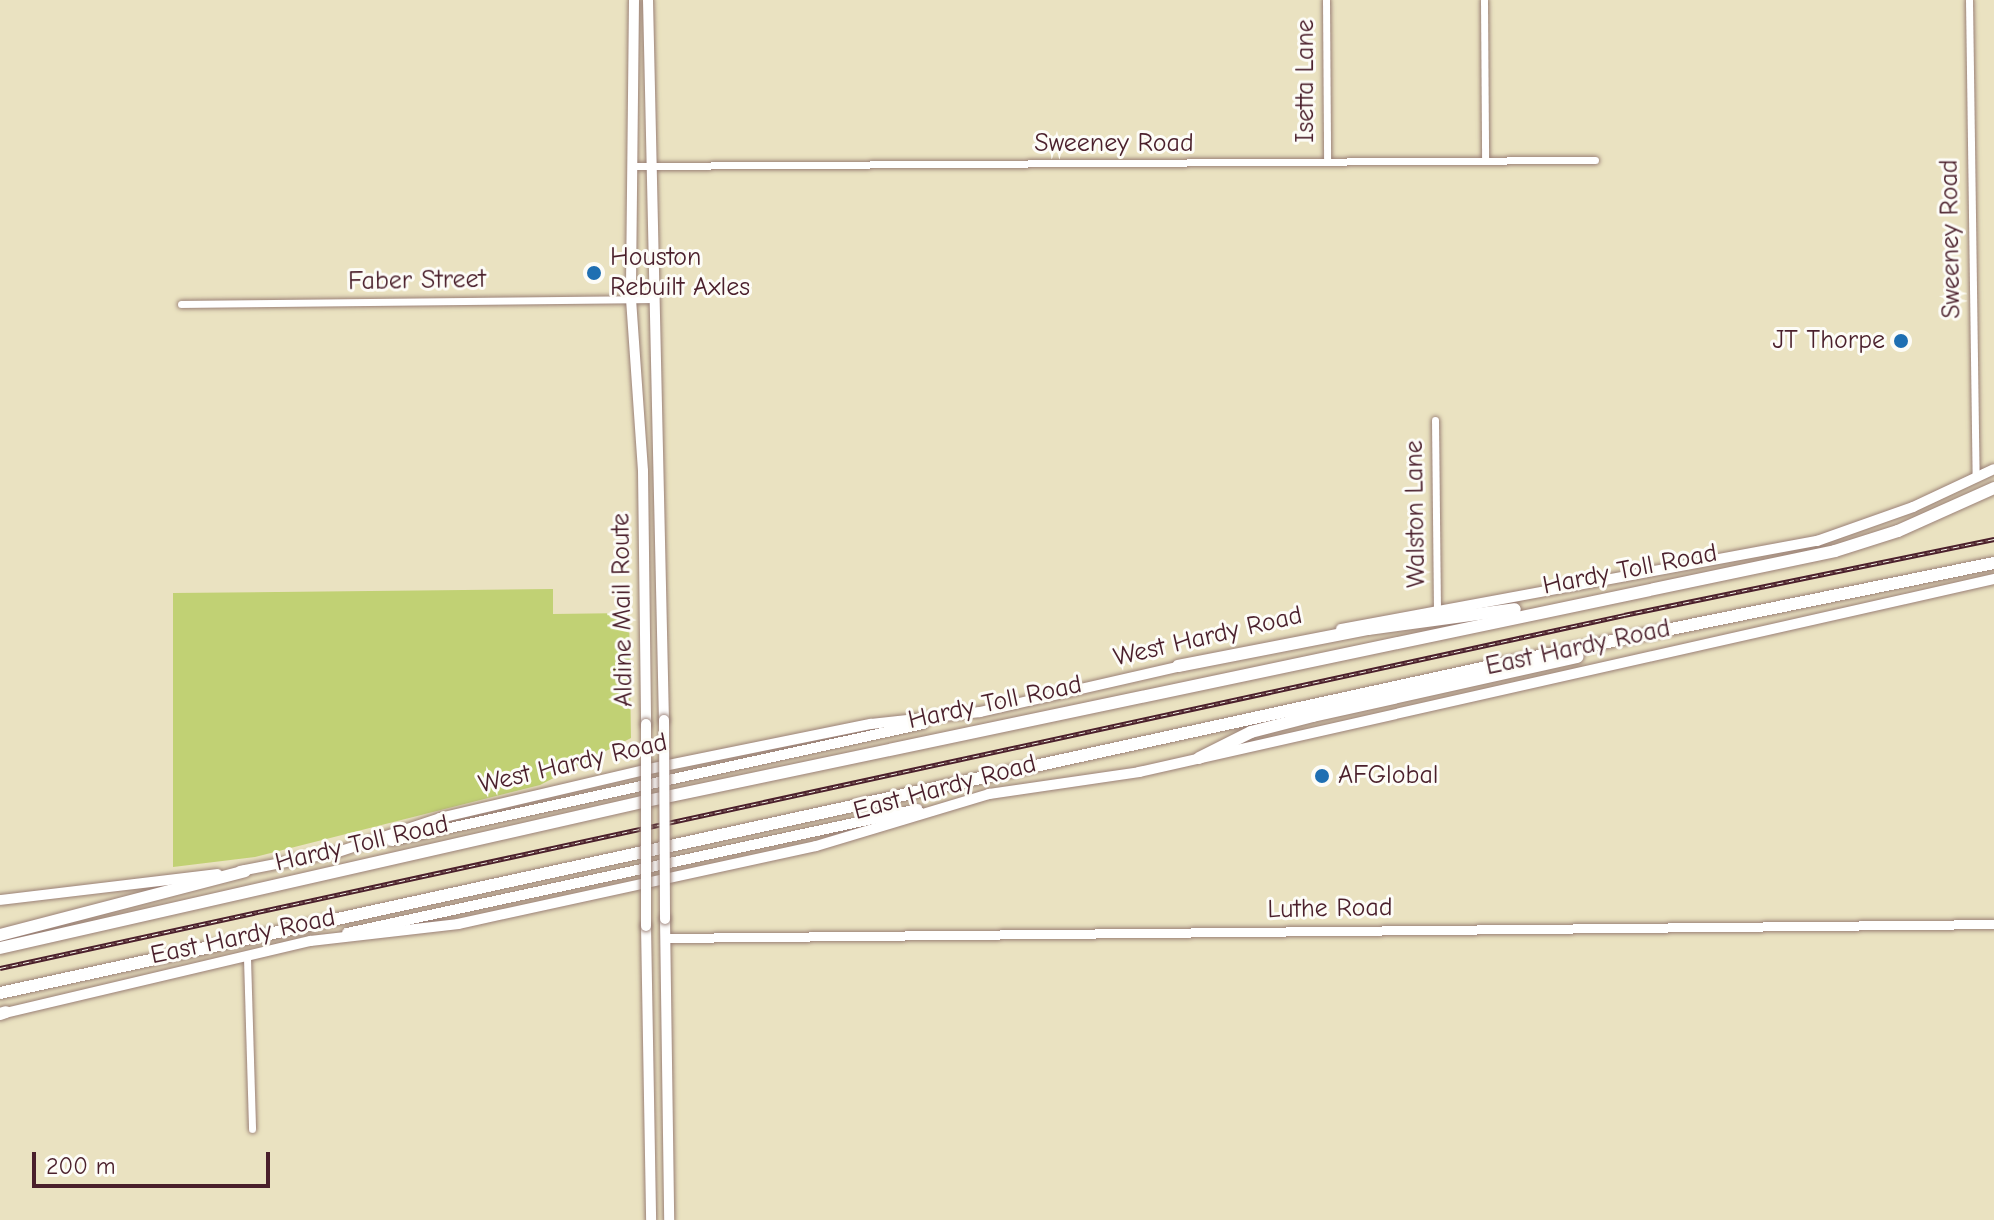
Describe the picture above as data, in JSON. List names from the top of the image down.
{
  "streets": {
    "highway": ["Hardy Toll Road"],
    "main road": ["Aldine Mail Route", "West Hardy Road", "East Hardy Road"],
    "street": [
      "Isetta Lane",
      "Sweeney Road",
      "Faber Street",
      "Walston Lane",
      "Luthe Road"
    ]
  },
  "crossings": [
    ["Isetta Lane", "Sweeney Road"],
    ["Sweeney Road", "Aldine Mail Route"],
    ["Sweeney Road", "West Hardy Road"],
    ["Faber Street", "Aldine Mail Route"],
    ["Walston Lane", "West Hardy Road"],
    ["Aldine Mail Route", "Luthe Road"]
  ],
  "places": ["Houston Rebuilt Axles", "JT Thorpe", "AFGlobal"],
  "scale_bar": "200 m"
}
